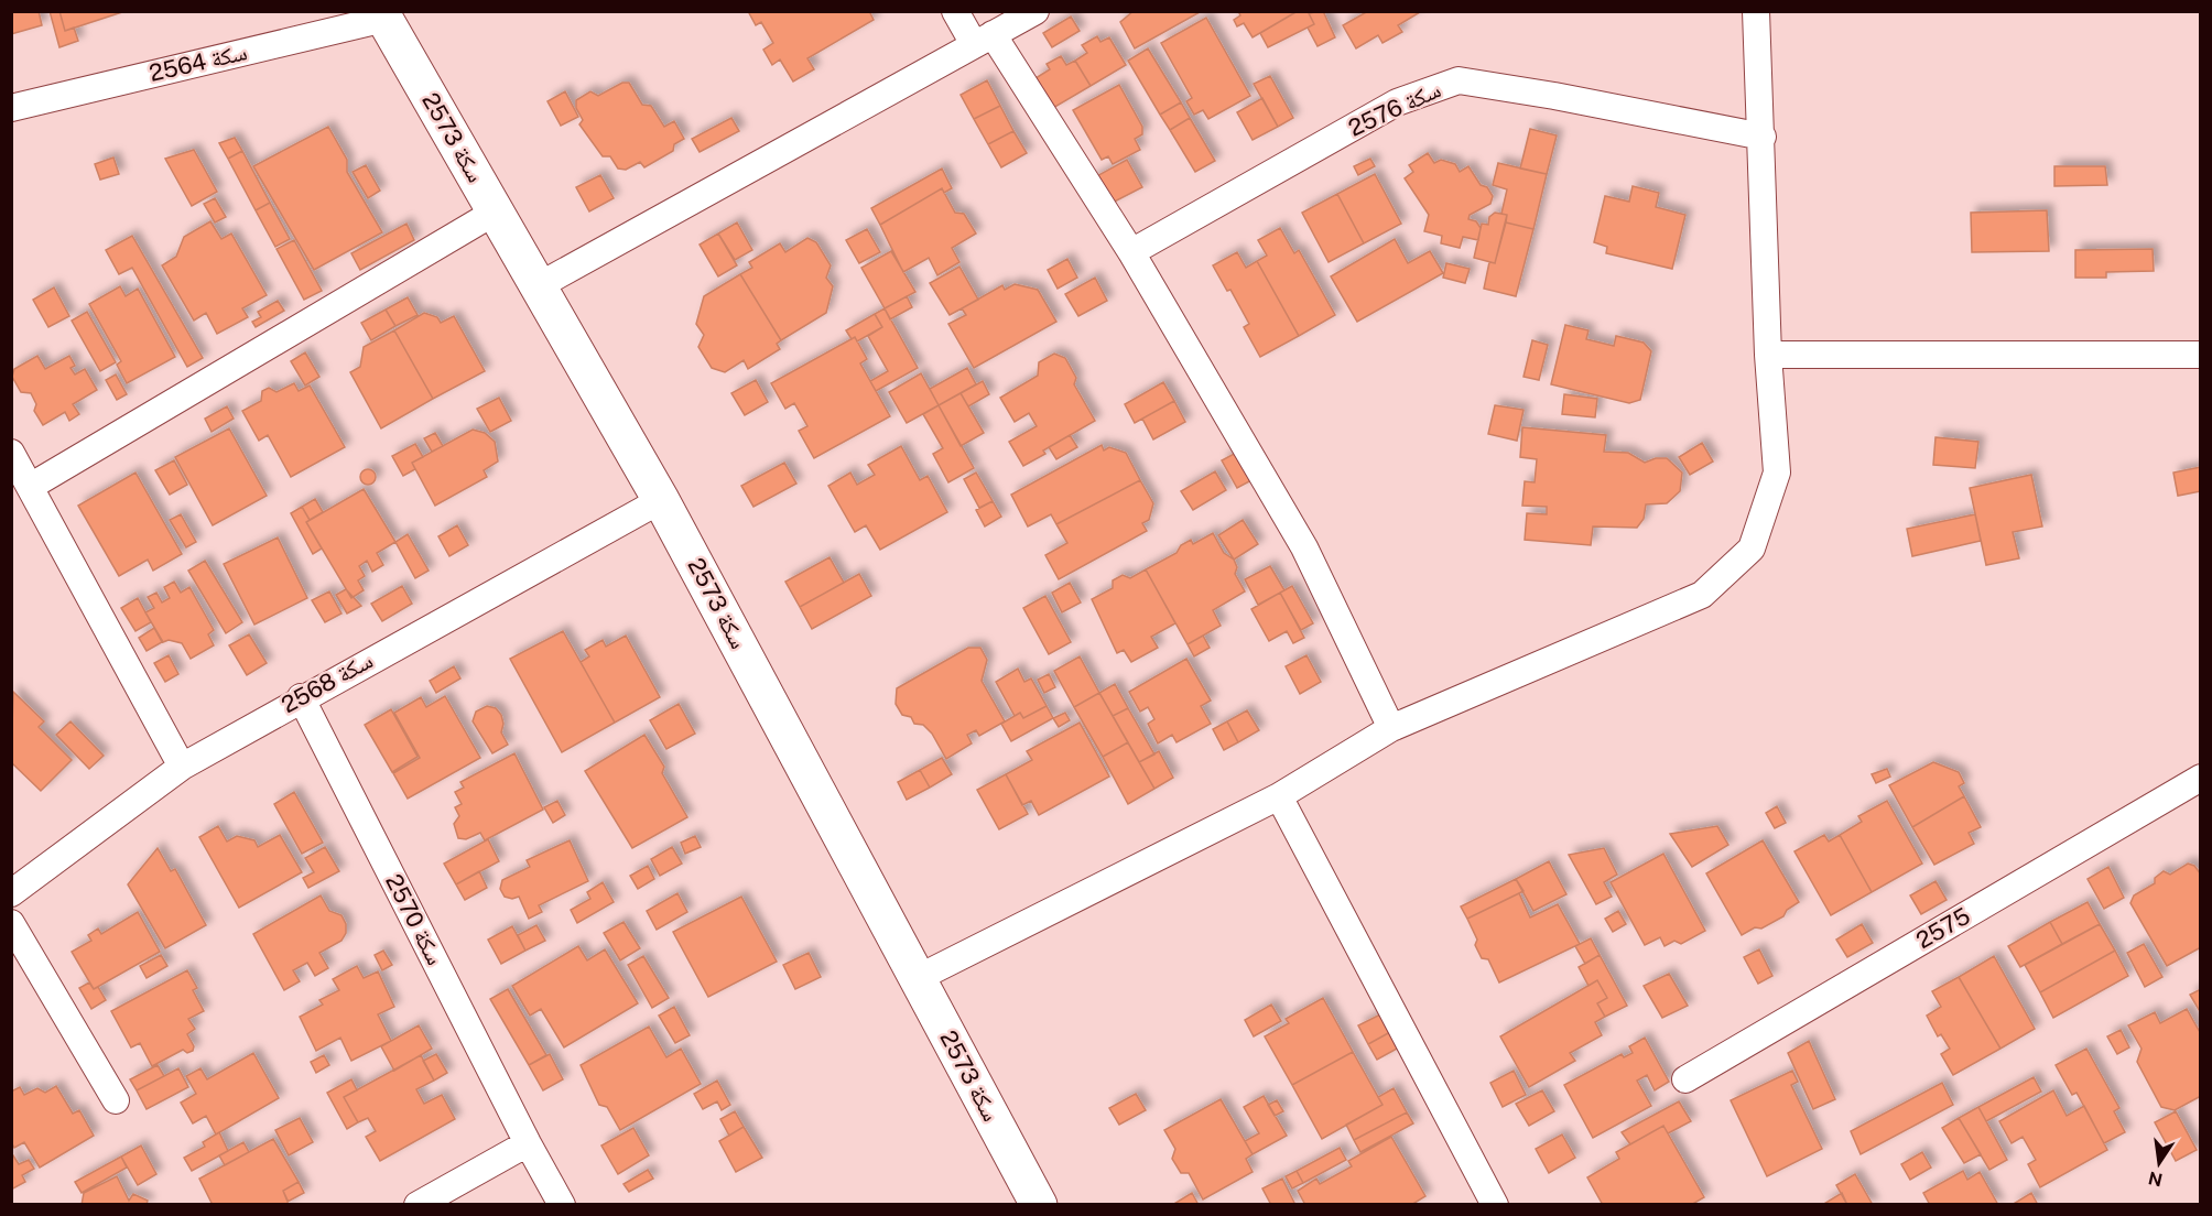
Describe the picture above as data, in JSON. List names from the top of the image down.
{
  "streets": {
    "street": [
      "سكة 2564",
      "سكة 2576",
      "سكة 2573",
      "سكة 2568",
      "سكة 2570",
      "2575"
    ]
  },
  "crossings": [
    ["سكة 2564", "سكة 2573"],
    ["سكة 2573", "سكة 2568"],
    ["سكة 2568", "سكة 2570"]
  ],
  "north": "bottom"
}
